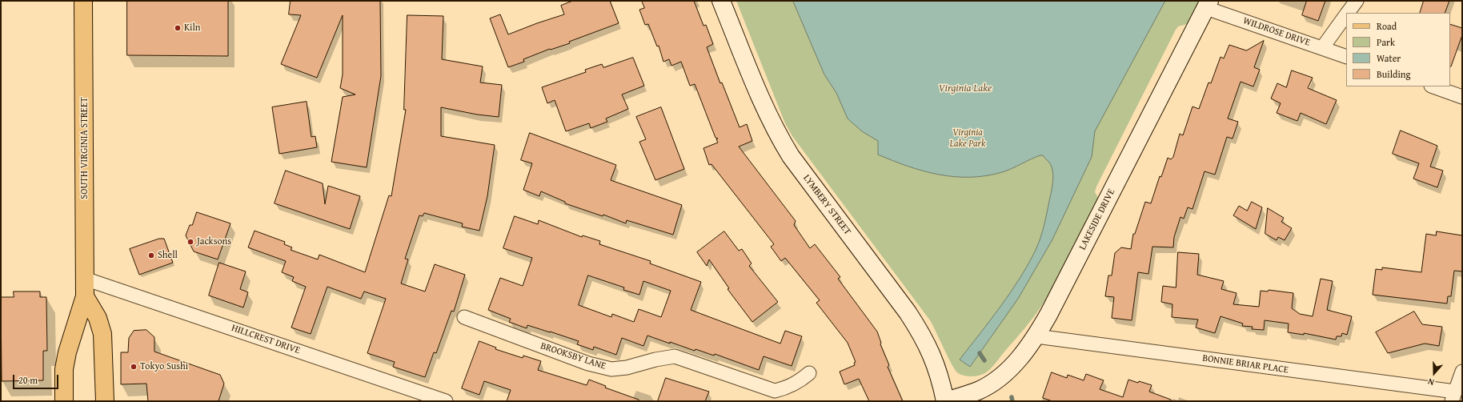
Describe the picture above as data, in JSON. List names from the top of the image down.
{
  "streets": {
    "main road": ["SOUTH VIRGINIA STREET"],
    "street": [
      "WILDROSE DRIVE",
      "LYMBERY STREET",
      "LAKESIDE DRIVE",
      "HILLCREST DRIVE",
      "BROOKSBY LANE",
      "BONNIE BRIAR PLACE"
    ]
  },
  "crossings": [
    ["WILDROSE DRIVE", "LAKESIDE DRIVE"],
    ["SOUTH VIRGINIA STREET", "HILLCREST DRIVE"],
    ["LYMBERY STREET", "LAKESIDE DRIVE"],
    ["LAKESIDE DRIVE", "BONNIE BRIAR PLACE"]
  ],
  "water": ["Virginia Lake"],
  "parks": ["Virginia Lake Park"],
  "places": [
    "Kiln",
    "Jacksons",
    "Shell",
    "Tokyo Sushi"
  ],
  "legend": [
    "Road",
    "Park",
    "Water",
    "Building"
  ],
  "scale_bar": "20 m",
  "north": "bottom"
}
